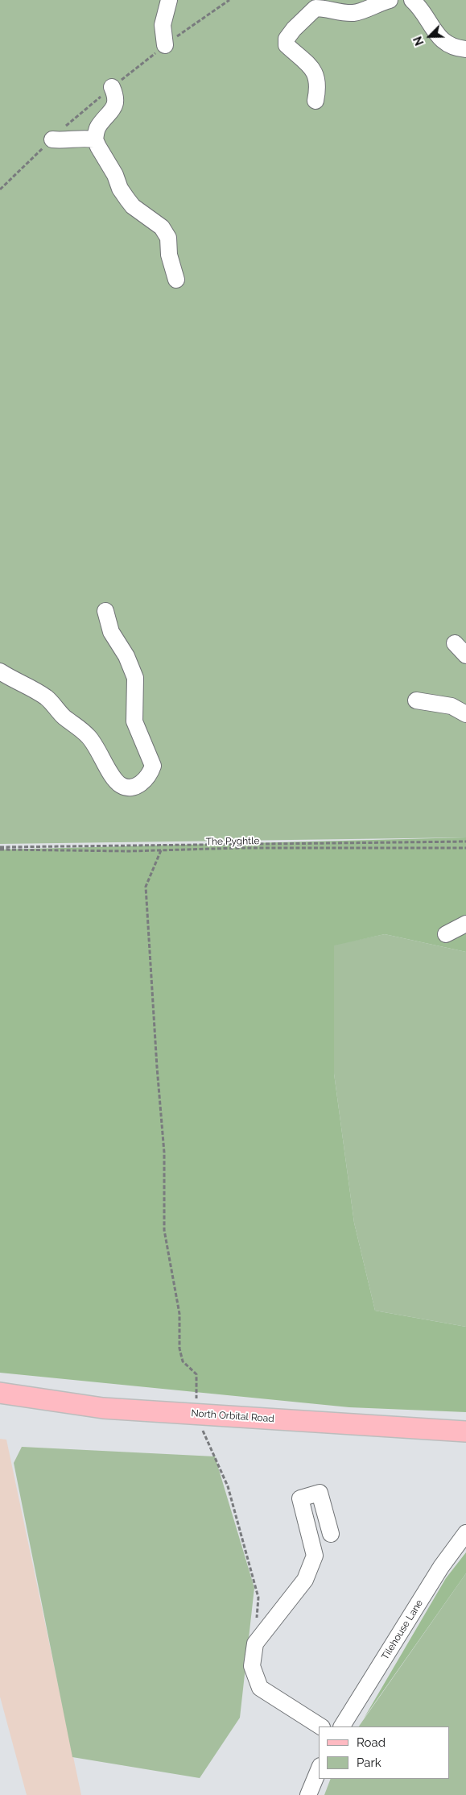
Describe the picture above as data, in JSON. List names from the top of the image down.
{
  "streets": {
    "main road": ["North Orbital Road"],
    "street": ["Tilehouse Lane"],
    "path": ["The Pyghtle"]
  },
  "legend": ["Road", "Park"],
  "north": "bottom left"
}
